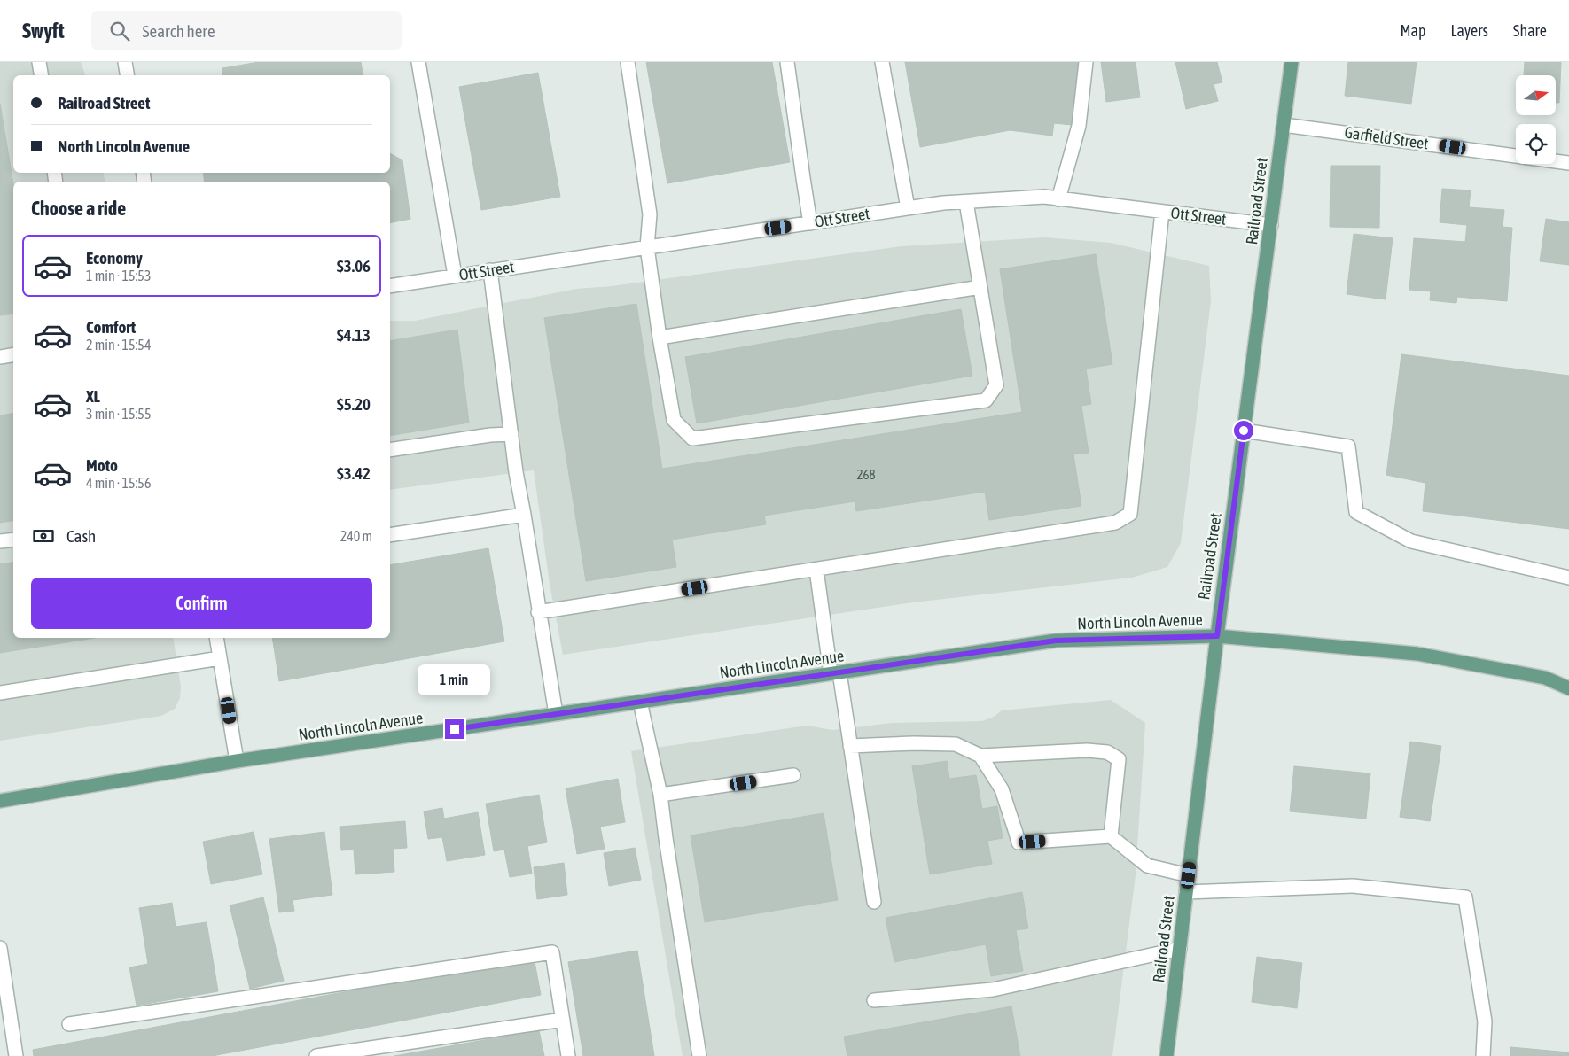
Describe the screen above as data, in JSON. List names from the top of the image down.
{
  "streets": {
    "main road": ["Railroad Street", "North Lincoln Avenue"],
    "street": ["Garfield Street", "Ott Street"]
  },
  "crossings": [
    ["Garfield Street", "Railroad Street"],
    ["Railroad Street", "Ott Street"],
    ["Railroad Street", "North Lincoln Avenue"]
  ],
  "house_numbers": ["268"],
  "north": "right",
  "page": {
    "header": "Swyft",
    "search": "Search here",
    "nav": ["Map", "Layers", "Share"],
    "banner": ["Railroad Street", "North Lincoln Avenue"],
    "heading": "Choose a ride",
    "list": [
      {
        "name": "Economy",
        "note": "1 min · 15:53",
        "value": "$3.06"
      },
      {
        "name": "Comfort",
        "note": "2 min · 15:54",
        "value": "$4.13"
      },
      {
        "name": "XL",
        "note": "3 min · 15:55",
        "value": "$5.20"
      },
      {
        "name": "Moto",
        "note": "4 min · 15:56",
        "value": "$3.42"
      }
    ],
    "pay": ["Cash", "240 m"],
    "buttons": "Confirm",
    "bubble": "1 min"
  }
}
